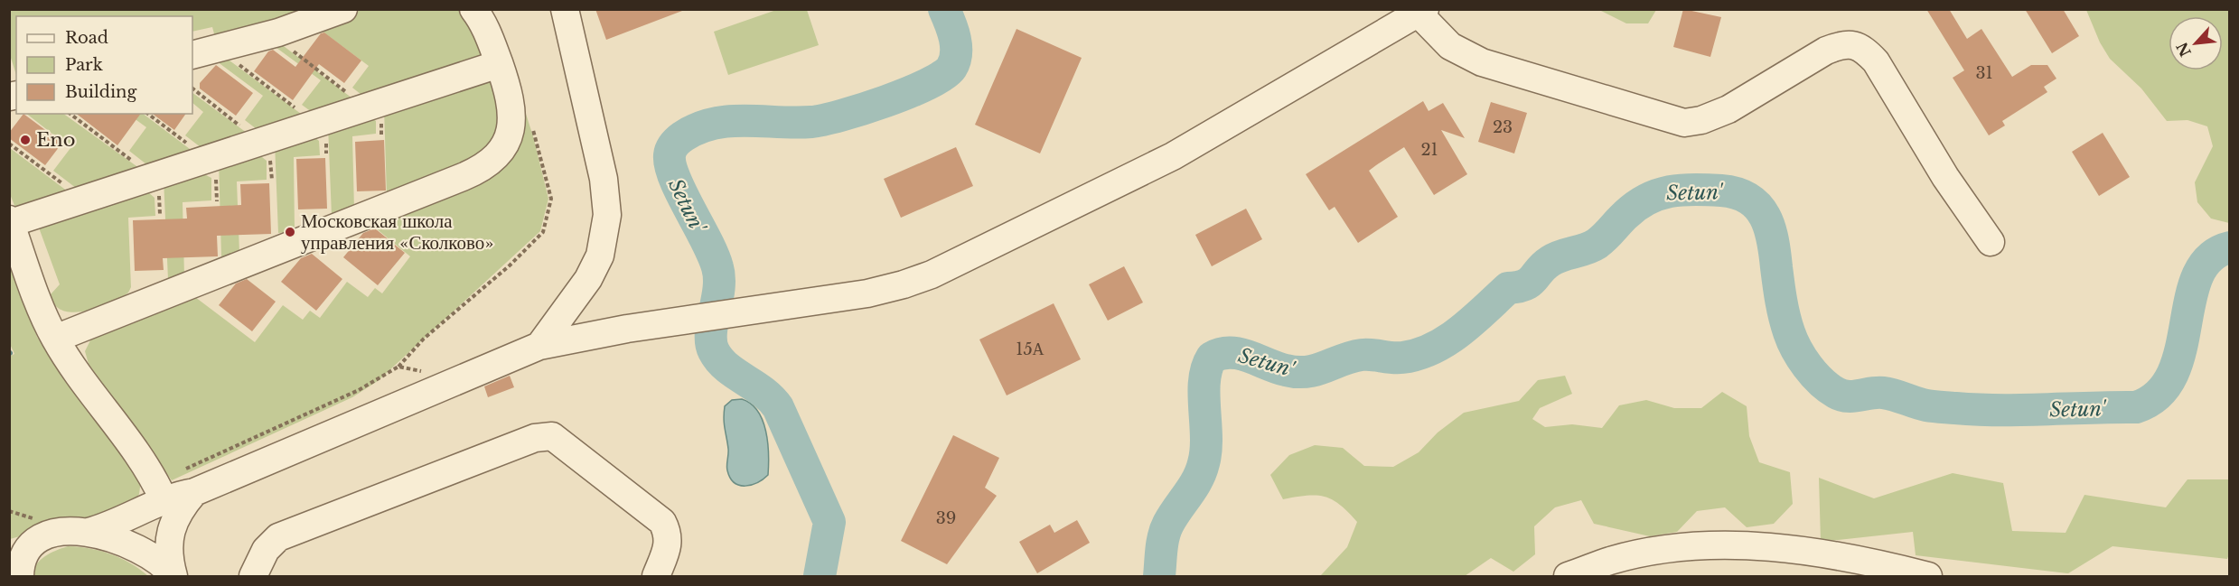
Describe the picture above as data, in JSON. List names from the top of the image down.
{
  "water": ["Setun'"],
  "places": ["Eno", "Московская школа управления «Сколково»"],
  "house_numbers": [
    "31",
    "23",
    "21",
    "15А",
    "39"
  ],
  "legend": ["Road", "Park", "Building"],
  "north": "bottom left"
}
